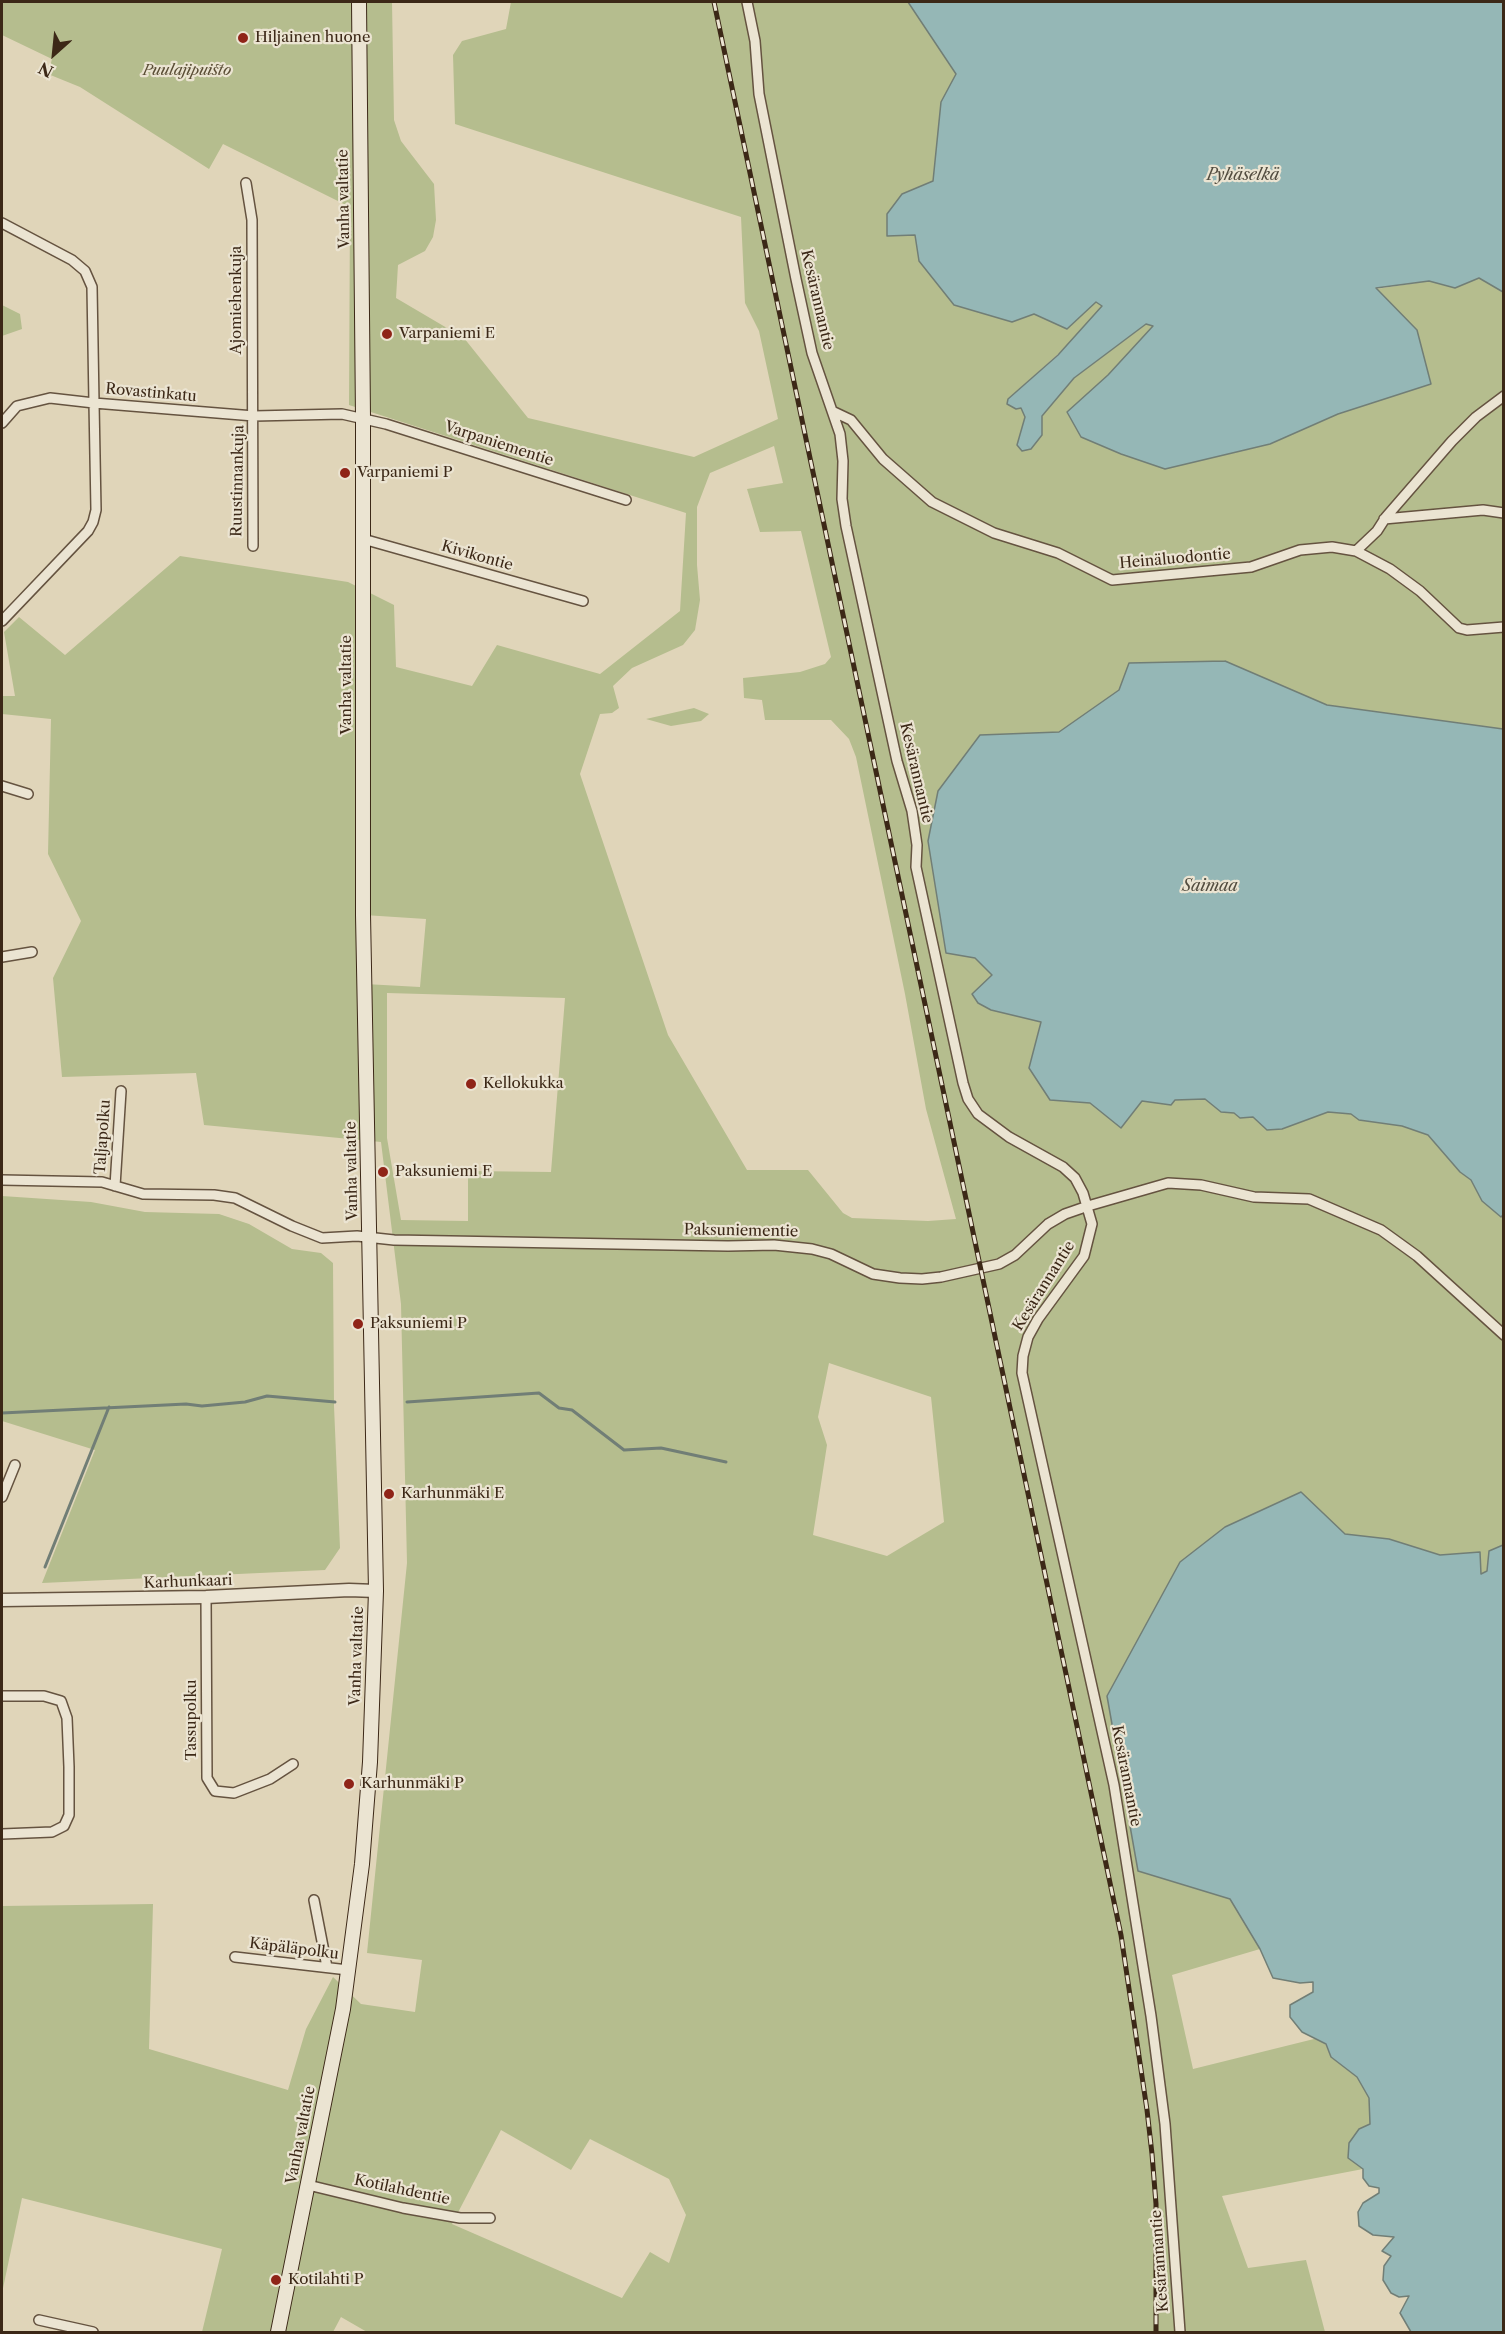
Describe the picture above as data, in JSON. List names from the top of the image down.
{
  "streets": {
    "main road": ["Vanha valtatie"],
    "street": [
      "Ajomiehenkuja",
      "Kesärannantie",
      "Rovastinkatu",
      "Varpaniementie",
      "Ruustinnankuja",
      "Kivikontie",
      "Heinäluodontie",
      "Taljapolku",
      "Paksuniementie",
      "Karhunkaari",
      "Tassupolku",
      "Käpäläpolku",
      "Kotilahdentie"
    ]
  },
  "crossings": [
    ["Vanha valtatie", "Rovastinkatu"],
    ["Vanha valtatie", "Varpaniementie"],
    ["Vanha valtatie", "Kivikontie"],
    ["Vanha valtatie", "Paksuniementie"],
    ["Vanha valtatie", "Karhunkaari"],
    ["Vanha valtatie", "Käpäläpolku"],
    ["Vanha valtatie", "Kotilahdentie"],
    ["Ajomiehenkuja", "Rovastinkatu"],
    ["Ajomiehenkuja", "Ruustinnankuja"],
    ["Kesärannantie", "Heinäluodontie"],
    ["Kesärannantie", "Paksuniementie"],
    ["Rovastinkatu", "Varpaniementie"],
    ["Rovastinkatu", "Ruustinnankuja"],
    ["Taljapolku", "Paksuniementie"],
    ["Karhunkaari", "Tassupolku"]
  ],
  "water": ["Pyhäselkä", "Saimaa"],
  "parks": ["Puulajipuisto"],
  "places": [
    "Hiljainen huone",
    "Varpaniemi E",
    "Varpaniemi P",
    "Kellokukka",
    "Paksuniemi E",
    "Paksuniemi P",
    "Karhunmäki E",
    "Karhunmäki P",
    "Kotilahti P"
  ],
  "north": "bottom left"
}
